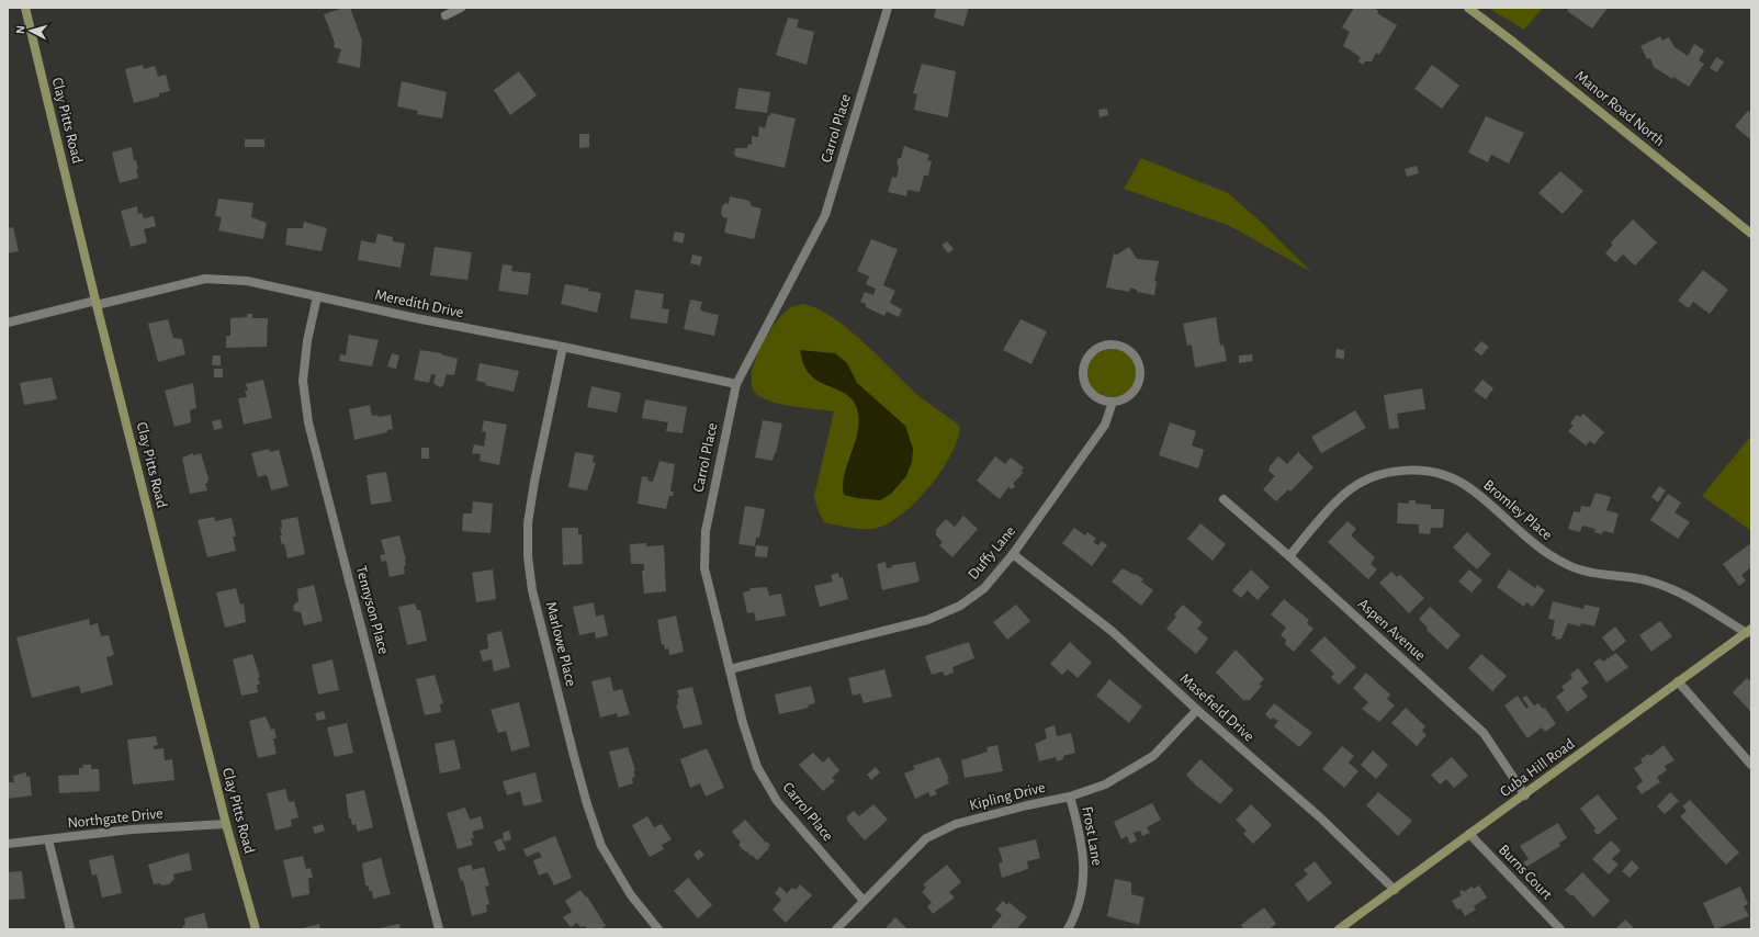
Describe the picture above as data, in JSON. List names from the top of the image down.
{
  "streets": {
    "street": [
      "Manor Road North",
      "Clay Pitts Road",
      "Carrol Place",
      "Meredith Drive",
      "Bromley Place",
      "Duffy Lane",
      "Tennyson Place",
      "Aspen Avenue",
      "Marlowe Place",
      "Masefield Drive",
      "Cuba Hill Road",
      "Kipling Drive",
      "Northgate Drive",
      "Frost Lane",
      "Burns Court"
    ]
  },
  "crossings": [
    ["Clay Pitts Road", "Meredith Drive"],
    ["Clay Pitts Road", "Northgate Drive"],
    ["Carrol Place", "Meredith Drive"],
    ["Carrol Place", "Duffy Lane"],
    ["Carrol Place", "Kipling Drive"],
    ["Meredith Drive", "Tennyson Place"],
    ["Meredith Drive", "Marlowe Place"],
    ["Bromley Place", "Aspen Avenue"],
    ["Bromley Place", "Cuba Hill Road"],
    ["Duffy Lane", "Masefield Drive"],
    ["Aspen Avenue", "Cuba Hill Road"],
    ["Masefield Drive", "Cuba Hill Road"],
    ["Masefield Drive", "Kipling Drive"],
    ["Cuba Hill Road", "Burns Court"],
    ["Kipling Drive", "Frost Lane"]
  ],
  "north": "left"
}
